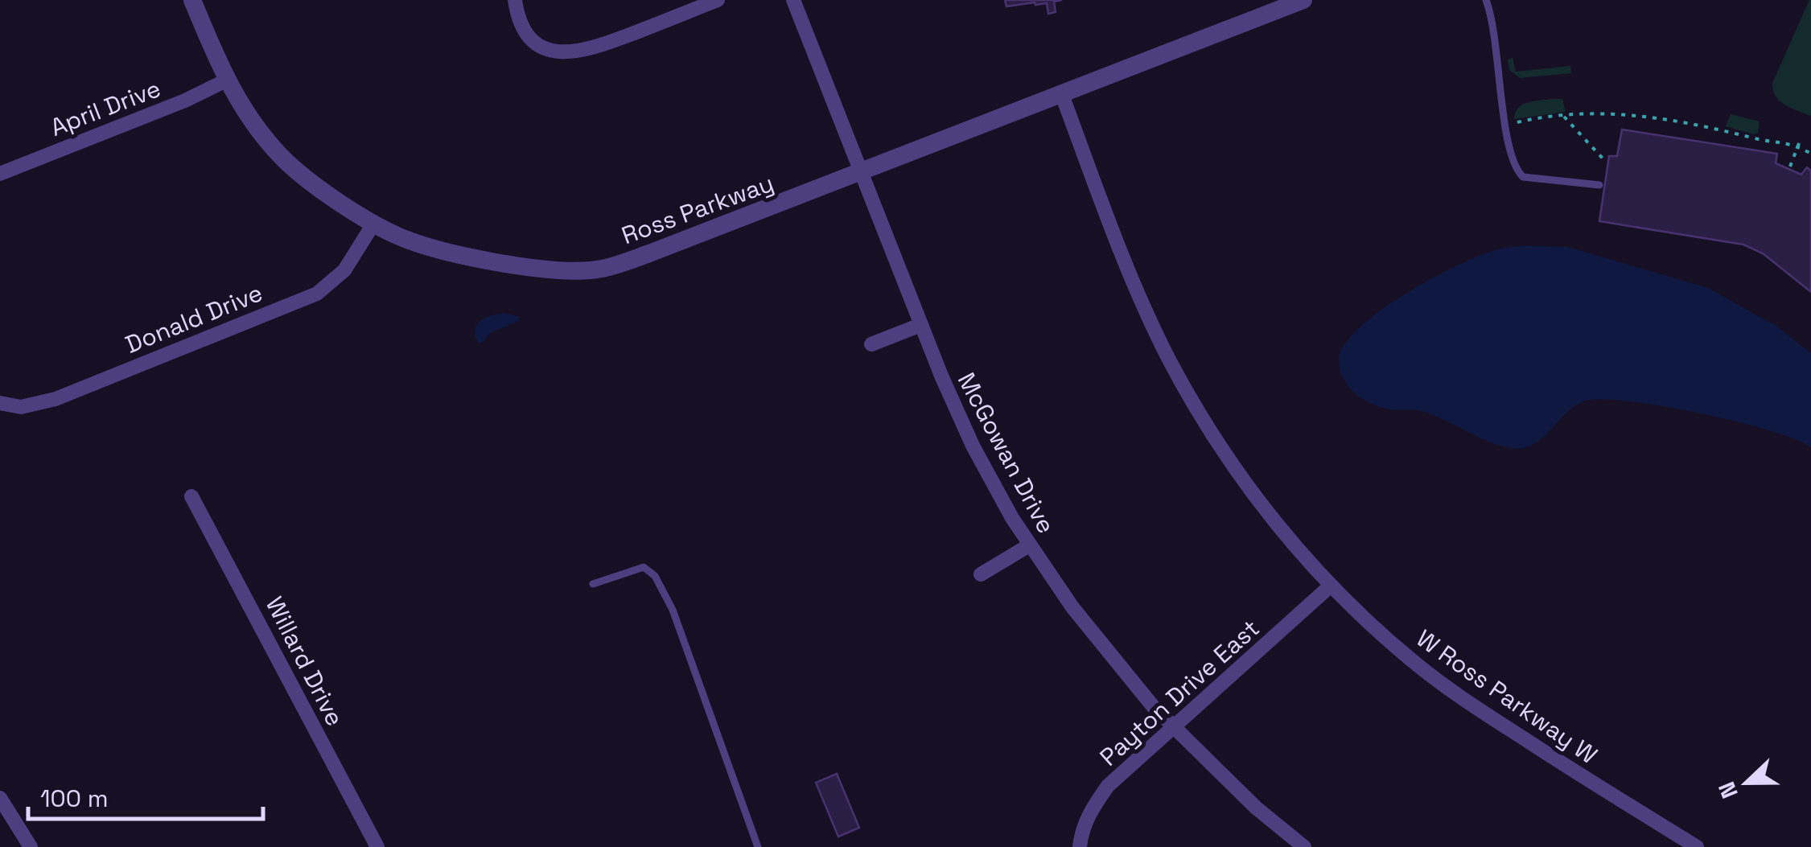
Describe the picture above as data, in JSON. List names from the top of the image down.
{
  "streets": {
    "street": [
      "April Drive",
      "Ross Parkway",
      "Donald Drive",
      "McGowan Drive",
      "Willard Drive",
      "Payton Drive East",
      "W Ross Parkway W"
    ]
  },
  "crossings": [
    ["April Drive", "Ross Parkway"],
    ["Ross Parkway", "Donald Drive"],
    ["Ross Parkway", "McGowan Drive"],
    ["Ross Parkway", "W Ross Parkway W"],
    ["McGowan Drive", "Payton Drive East"],
    ["Payton Drive East", "W Ross Parkway W"]
  ],
  "scale_bar": "100 m",
  "north": "left"
}
